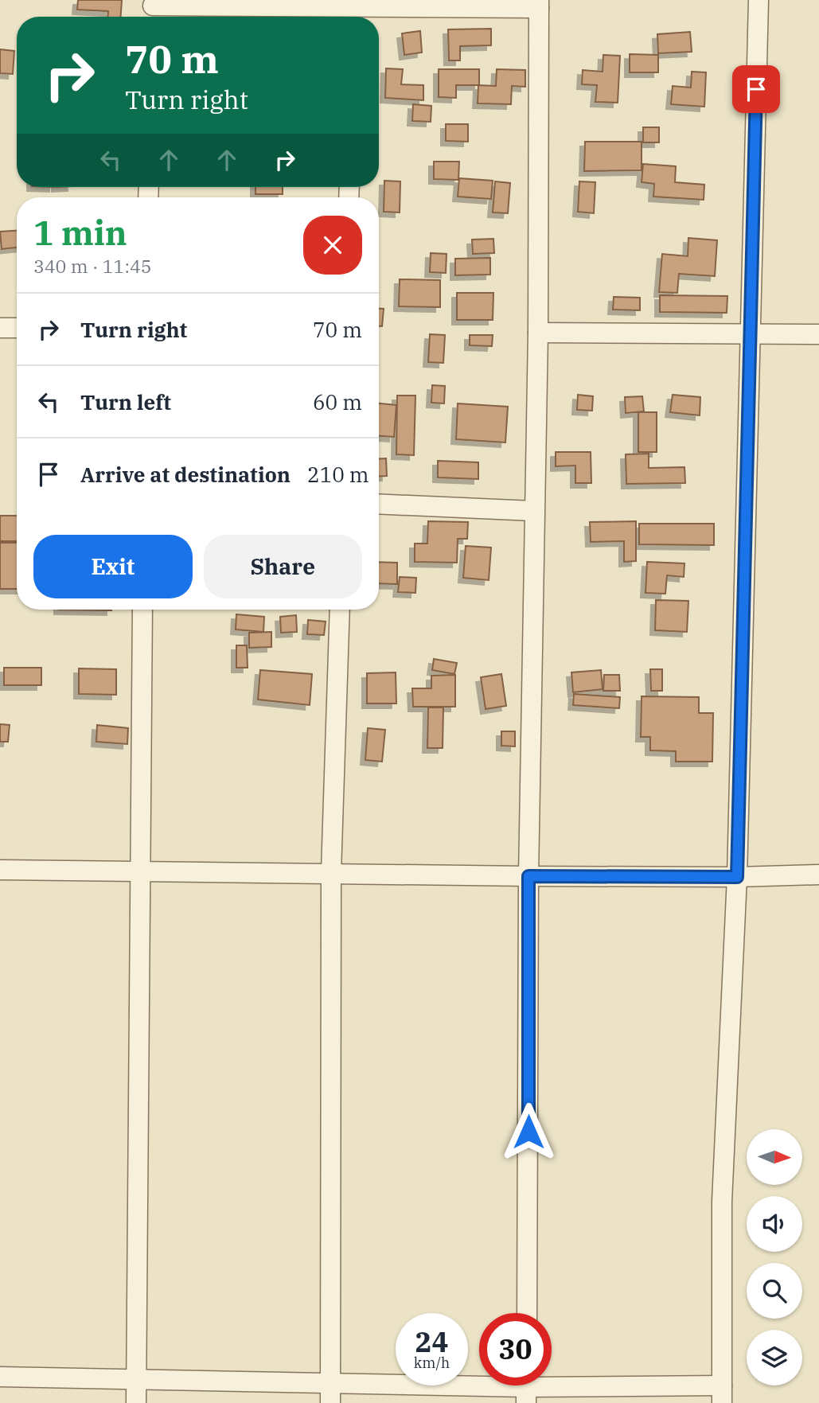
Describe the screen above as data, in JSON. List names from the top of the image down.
{
  "north": "right",
  "page": {
    "turn": ["70 m", "Turn right"],
    "heading": ["1 min", "340 m · 11:45"],
    "list": [
      {
        "name": "Turn right",
        "value": "70 m"
      },
      {
        "name": "Turn left",
        "value": "60 m"
      },
      {
        "name": "Arrive at destination",
        "value": "210 m"
      }
    ],
    "buttons": ["Exit", "Share"],
    "speed": "24 km/h",
    "limit": "30"
  }
}
